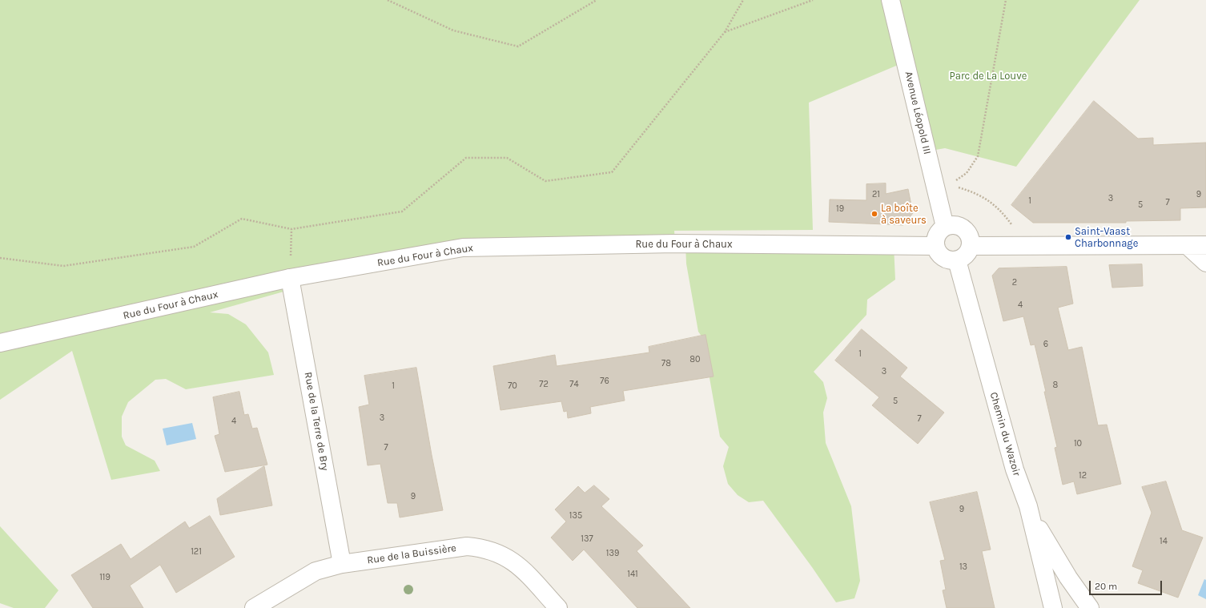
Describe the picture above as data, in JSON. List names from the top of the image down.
{
  "streets": {
    "street": [
      "Avenue Léopold III",
      "Rue du Four à Chaux",
      "Rue de la Terre de Bry",
      "Chemin du Wazoir",
      "Rue de la Buissière"
    ]
  },
  "crossings": [
    ["Avenue Léopold III", "Rue du Four à Chaux"],
    ["Avenue Léopold III", "Chemin du Wazoir"],
    ["Rue du Four à Chaux", "Rue de la Terre de Bry"],
    ["Rue du Four à Chaux", "Chemin du Wazoir"],
    ["Rue de la Terre de Bry", "Rue de la Buissière"]
  ],
  "parks": ["Parc de La Louve"],
  "places": ["La boîte à saveurs", "Saint-Vaast Charbonnage"],
  "house_numbers": [
    "21",
    "9",
    "3",
    "1",
    "7",
    "5",
    "19",
    "2",
    "4",
    "6",
    "1",
    "80",
    "78",
    "3",
    "76",
    "72",
    "74",
    "8",
    "1",
    "70",
    "5",
    "3",
    "7",
    "4",
    "10",
    "7",
    "12",
    "9",
    "9",
    "135",
    "137",
    "14",
    "121",
    "139",
    "13",
    "141",
    "119"
  ],
  "scale_bar": "20 m"
}
